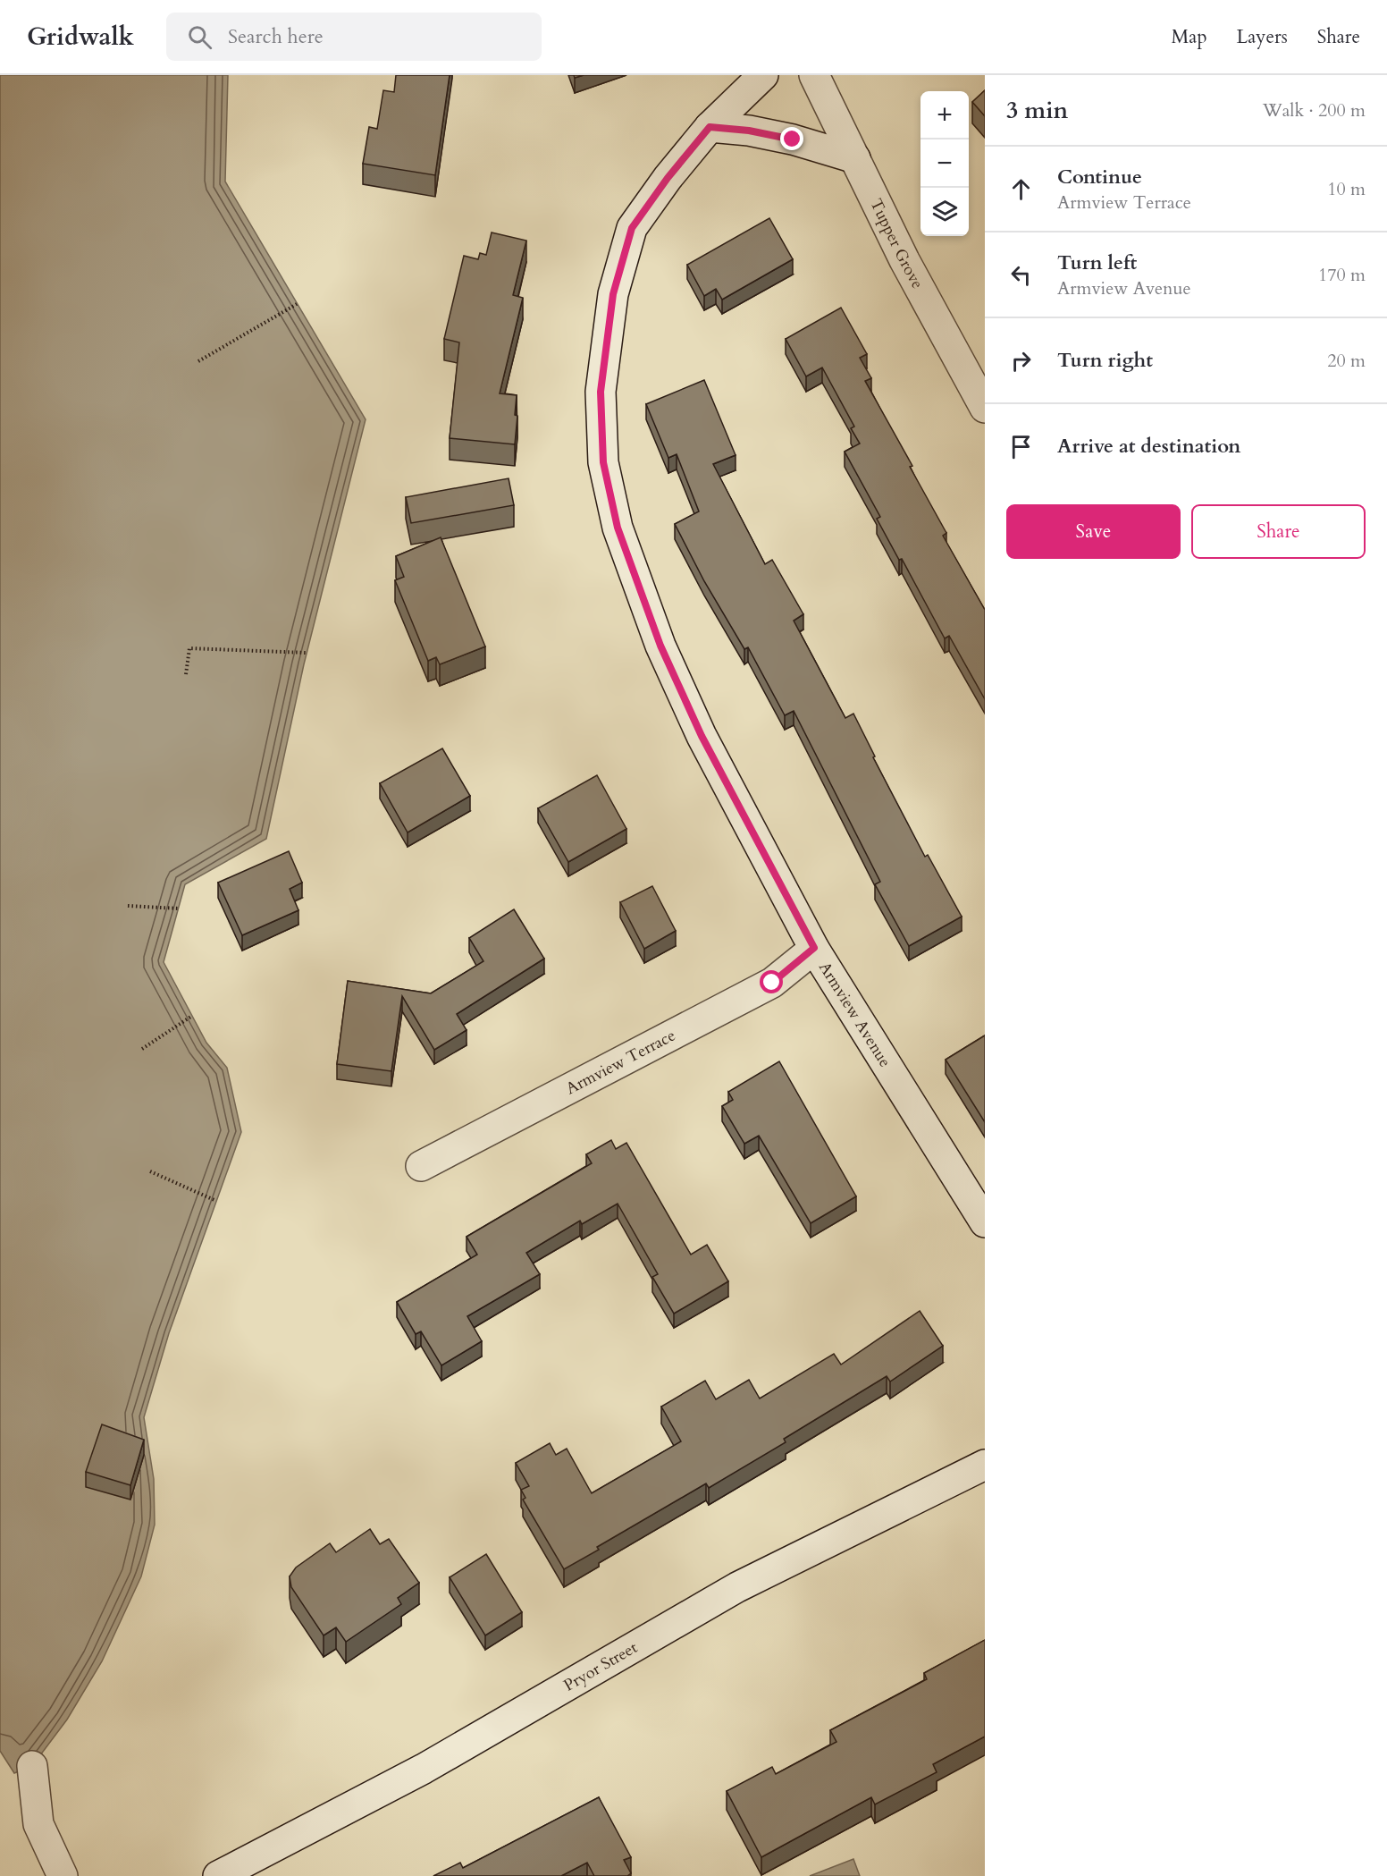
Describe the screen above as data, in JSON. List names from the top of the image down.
{
  "streets": {
    "street": [
      "Tupper Grove",
      "Armview Avenue",
      "Armview Terrace",
      "Pryor Street"
    ]
  },
  "crossings": [
    ["Armview Avenue", "Armview Terrace"]
  ],
  "page": {
    "header": "Gridwalk",
    "search": "Search here",
    "nav": ["Map", "Layers", "Share"],
    "heading": ["3 min", "Walk · 200 m"],
    "map_buttons": ["+", "−"],
    "list": [
      ["Continue", "Armview Terrace", "10 m"],
      ["Turn left", "Armview Avenue", "170 m"],
      ["Turn right", "20 m"],
      "Arrive at destination"
    ],
    "buttons": ["Save", "Share"]
  }
}
